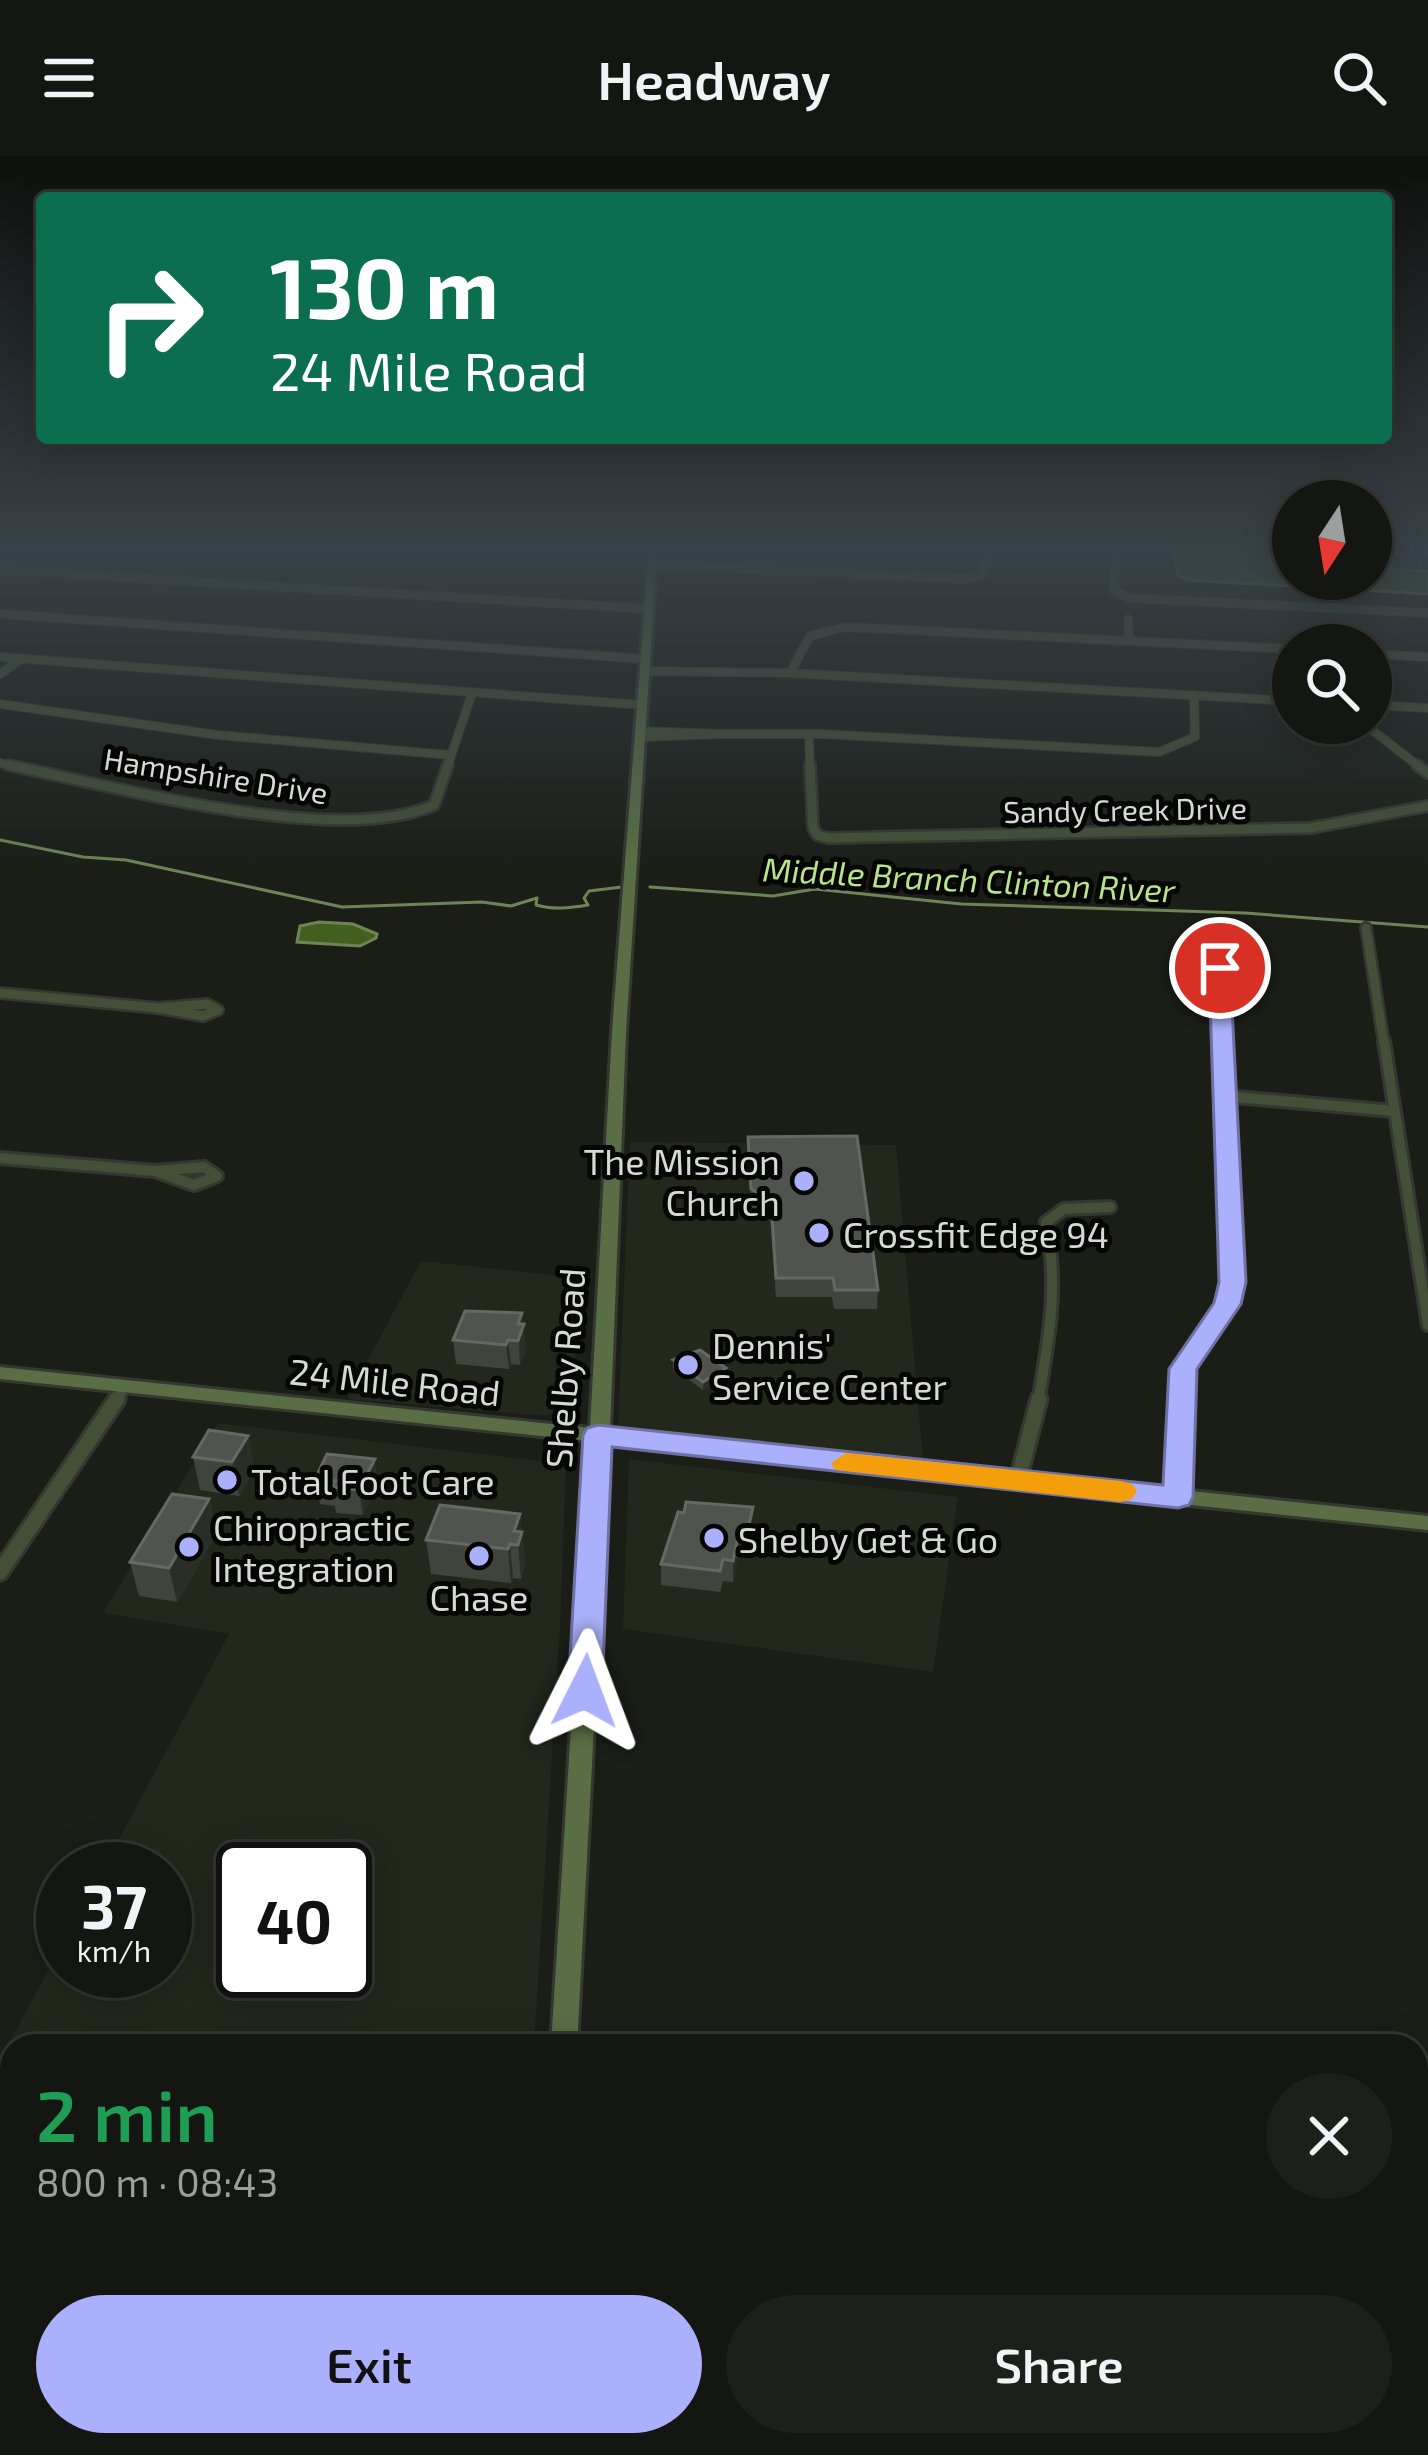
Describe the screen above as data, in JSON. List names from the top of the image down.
{
  "streets": {
    "street": [
      "Hampshire Drive",
      "Sandy Creek Drive",
      "Shelby Road",
      "24 Mile Road"
    ]
  },
  "crossings": [
    ["Shelby Road", "24 Mile Road"]
  ],
  "water": ["Middle Branch Clinton River"],
  "places": [
    "The Mission Church",
    "Crossfit Edge 94",
    "Dennis' Service Center",
    "Total Foot Care",
    "Shelby Get & Go",
    "Chiropractic Integration",
    "Chase"
  ],
  "north": "bottom",
  "page": {
    "header": "Headway",
    "turn": ["130 m", "24 Mile Road"],
    "speed": "37 km/h",
    "limit": "40",
    "heading": ["2 min", "800 m · 08:43"],
    "buttons": ["Exit", "Share"]
  }
}
